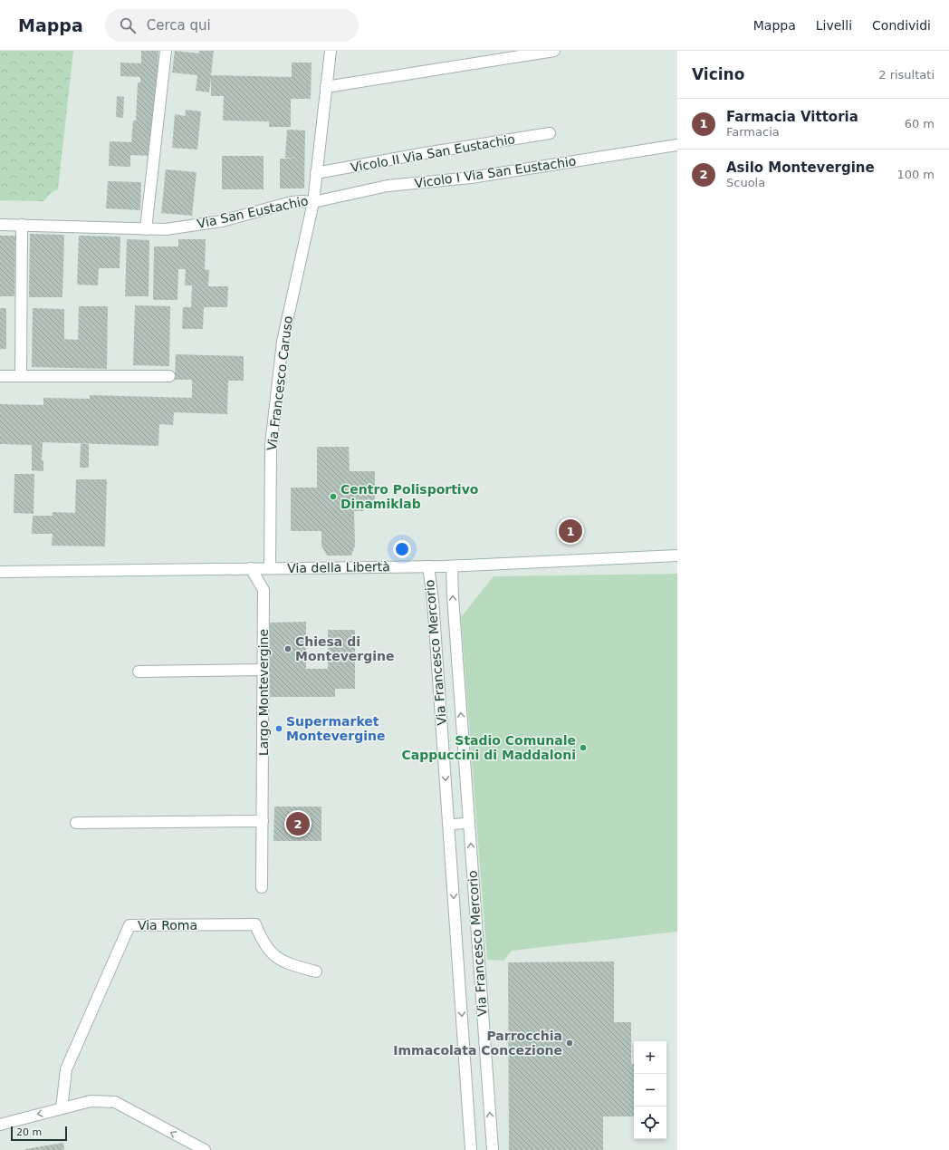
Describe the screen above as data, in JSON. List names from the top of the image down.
{
  "streets": {
    "street": [
      "Vicolo II Via San Eustachio",
      "Vicolo I Via San Eustachio",
      "Via San Eustachio",
      "Via Francesco Caruso",
      "Via della Libertà",
      "Via Francesco Mercorio",
      "Largo Montevergine",
      "Via Roma"
    ]
  },
  "crossings": [
    ["Vicolo II Via San Eustachio", "Via San Eustachio"],
    ["Vicolo I Via San Eustachio", "Via San Eustachio"],
    ["Vicolo I Via San Eustachio", "Via Francesco Caruso"],
    ["Via San Eustachio", "Via Francesco Caruso"],
    ["Via Francesco Caruso", "Via della Libertà"],
    ["Via della Libertà", "Via Francesco Mercorio"],
    ["Via della Libertà", "Largo Montevergine"]
  ],
  "places": [
    "Centro Polisportivo Dinamiklab",
    "Chiesa di Montevergine",
    "Supermarket Montevergine",
    "Stadio Comunale Cappuccini di Maddaloni",
    "Parrocchia Immacolata Concezione"
  ],
  "scale_bar": "20 m",
  "page": {
    "header": "Mappa",
    "search": "Cerca qui",
    "nav": ["Mappa", "Livelli", "Condividi"],
    "heading": ["Vicino", "2 risultati"],
    "list": [
      {
        "mark": "1",
        "name": "Farmacia Vittoria",
        "note": "Farmacia",
        "value": "60 m"
      },
      {
        "mark": "2",
        "name": "Asilo Montevergine",
        "note": "Scuola",
        "value": "100 m"
      }
    ],
    "pins": ["1", "2"],
    "map_buttons": ["+", "−"],
    "scale": "20 m"
  }
}
